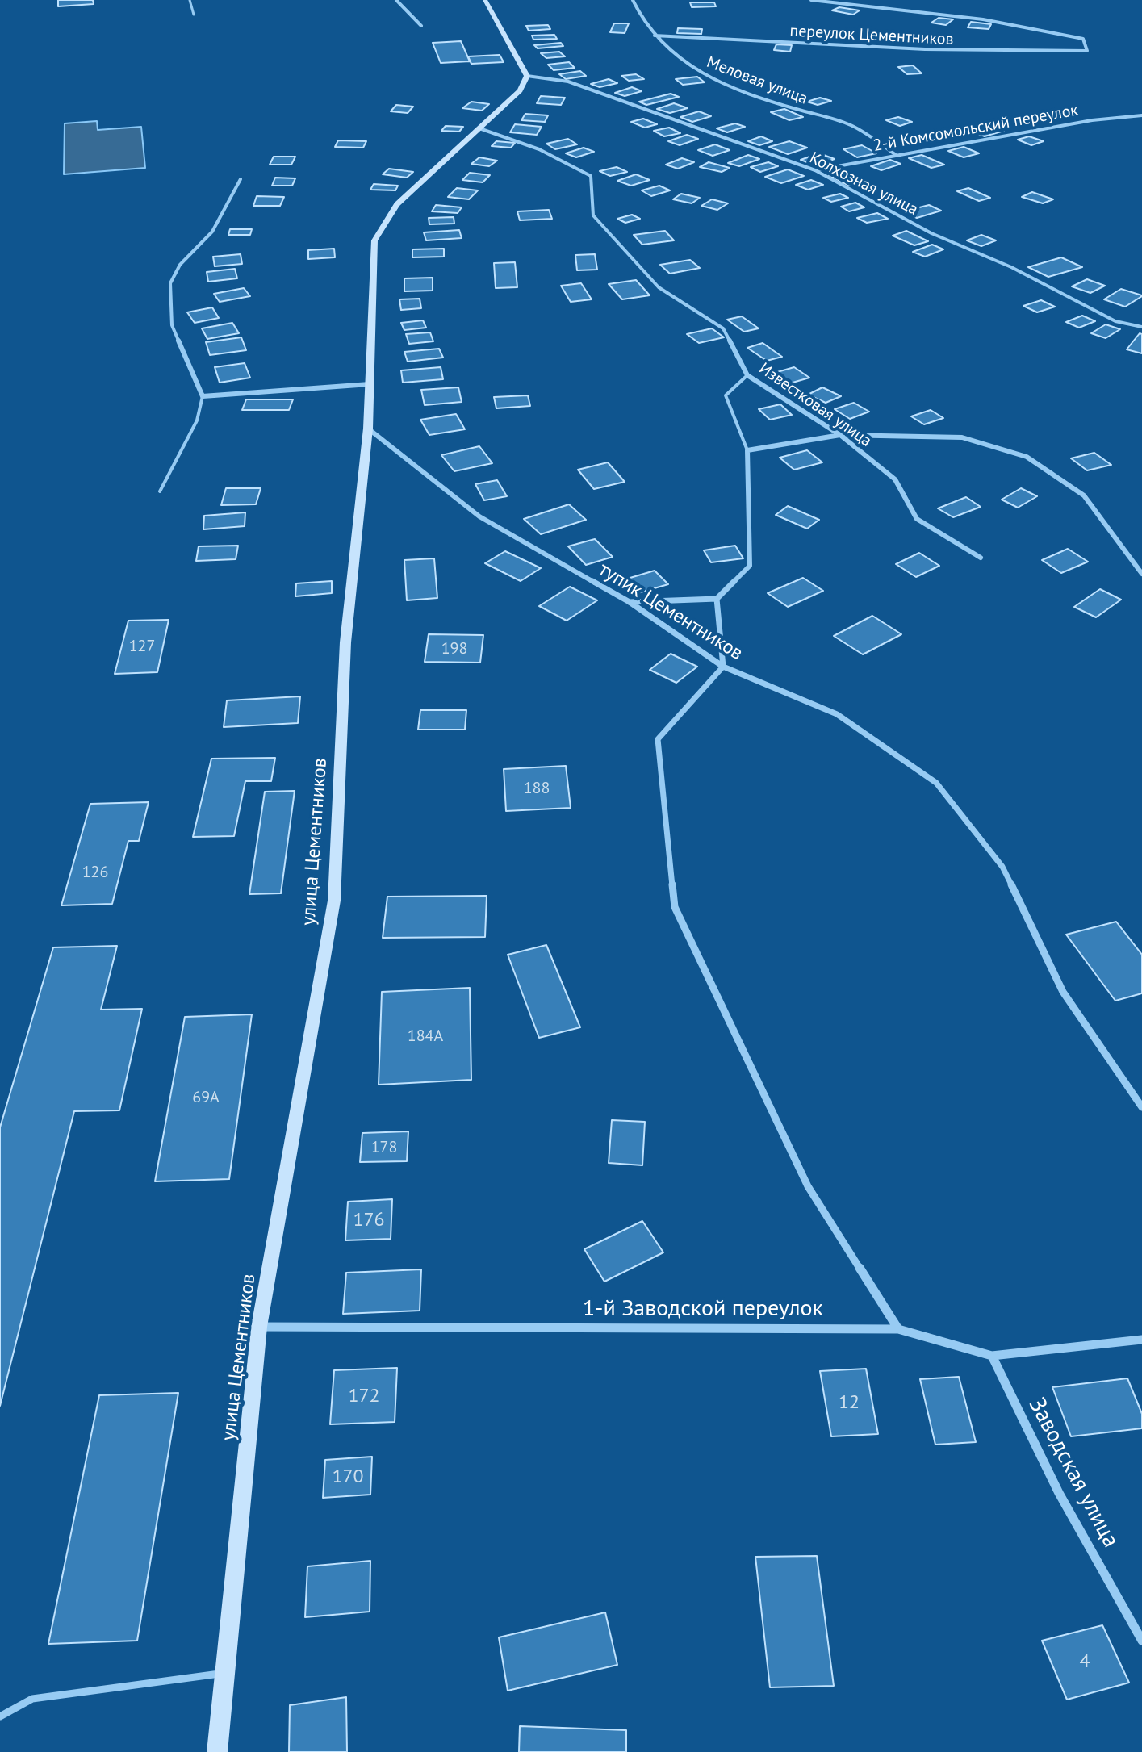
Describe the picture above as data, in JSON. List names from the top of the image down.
{
  "streets": {
    "street": [
      "переулок Цементников",
      "Меловая улица",
      "2-й Комсомольский переулок",
      "Колхозная улица",
      "Известковая улица",
      "тупик Цементников",
      "улица Цементников",
      "1-й Заводской переулок",
      "Заводская улица"
    ]
  },
  "crossings": [
    ["переулок Цементников", "Меловая улица"],
    ["Меловая улица", "2-й Комсомольский переулок"],
    ["2-й Комсомольский переулок", "Колхозная улица"],
    ["Колхозная улица", "улица Цементников"],
    ["Известковая улица", "улица Цементников"],
    ["тупик Цементников", "улица Цементников"],
    ["улица Цементников", "1-й Заводской переулок"],
    ["1-й Заводской переулок", "Заводская улица"]
  ],
  "house_numbers": [
    "127",
    "198",
    "188",
    "126",
    "184А",
    "69А",
    "178",
    "176",
    "172",
    "12",
    "170",
    "4"
  ]
}
